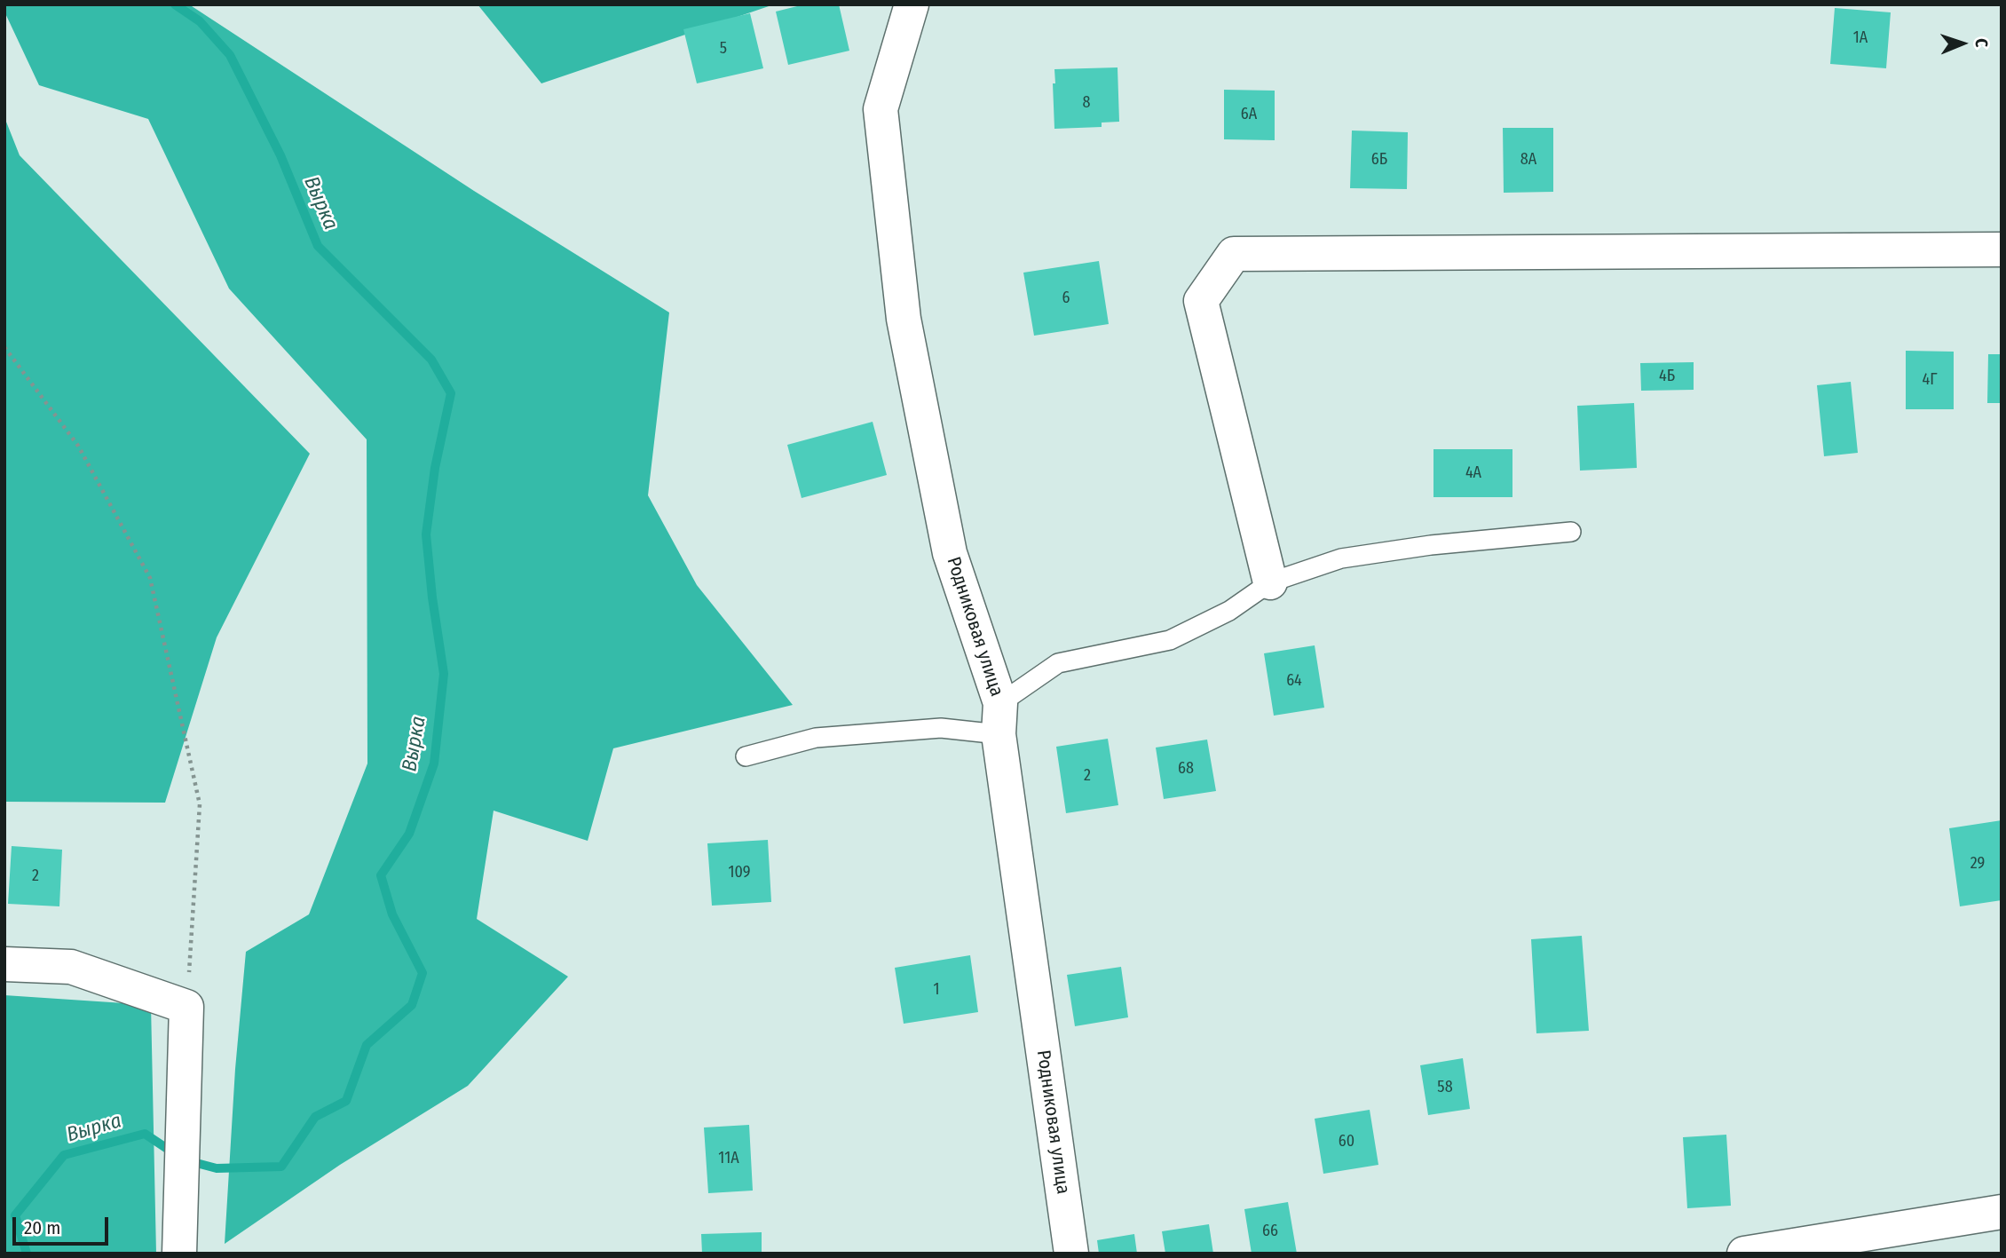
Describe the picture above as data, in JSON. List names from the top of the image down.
{
  "streets": {
    "street": ["Родниковая улица"]
  },
  "water": ["Вырка"],
  "house_numbers": [
    "1А",
    "5",
    "8",
    "6А",
    "6Б",
    "8А",
    "6",
    "4Б",
    "4Г",
    "4А",
    "64",
    "68",
    "2",
    "29",
    "109",
    "2",
    "1",
    "58",
    "60",
    "11А",
    "66"
  ],
  "scale_bar": "20 m",
  "north": "right"
}
